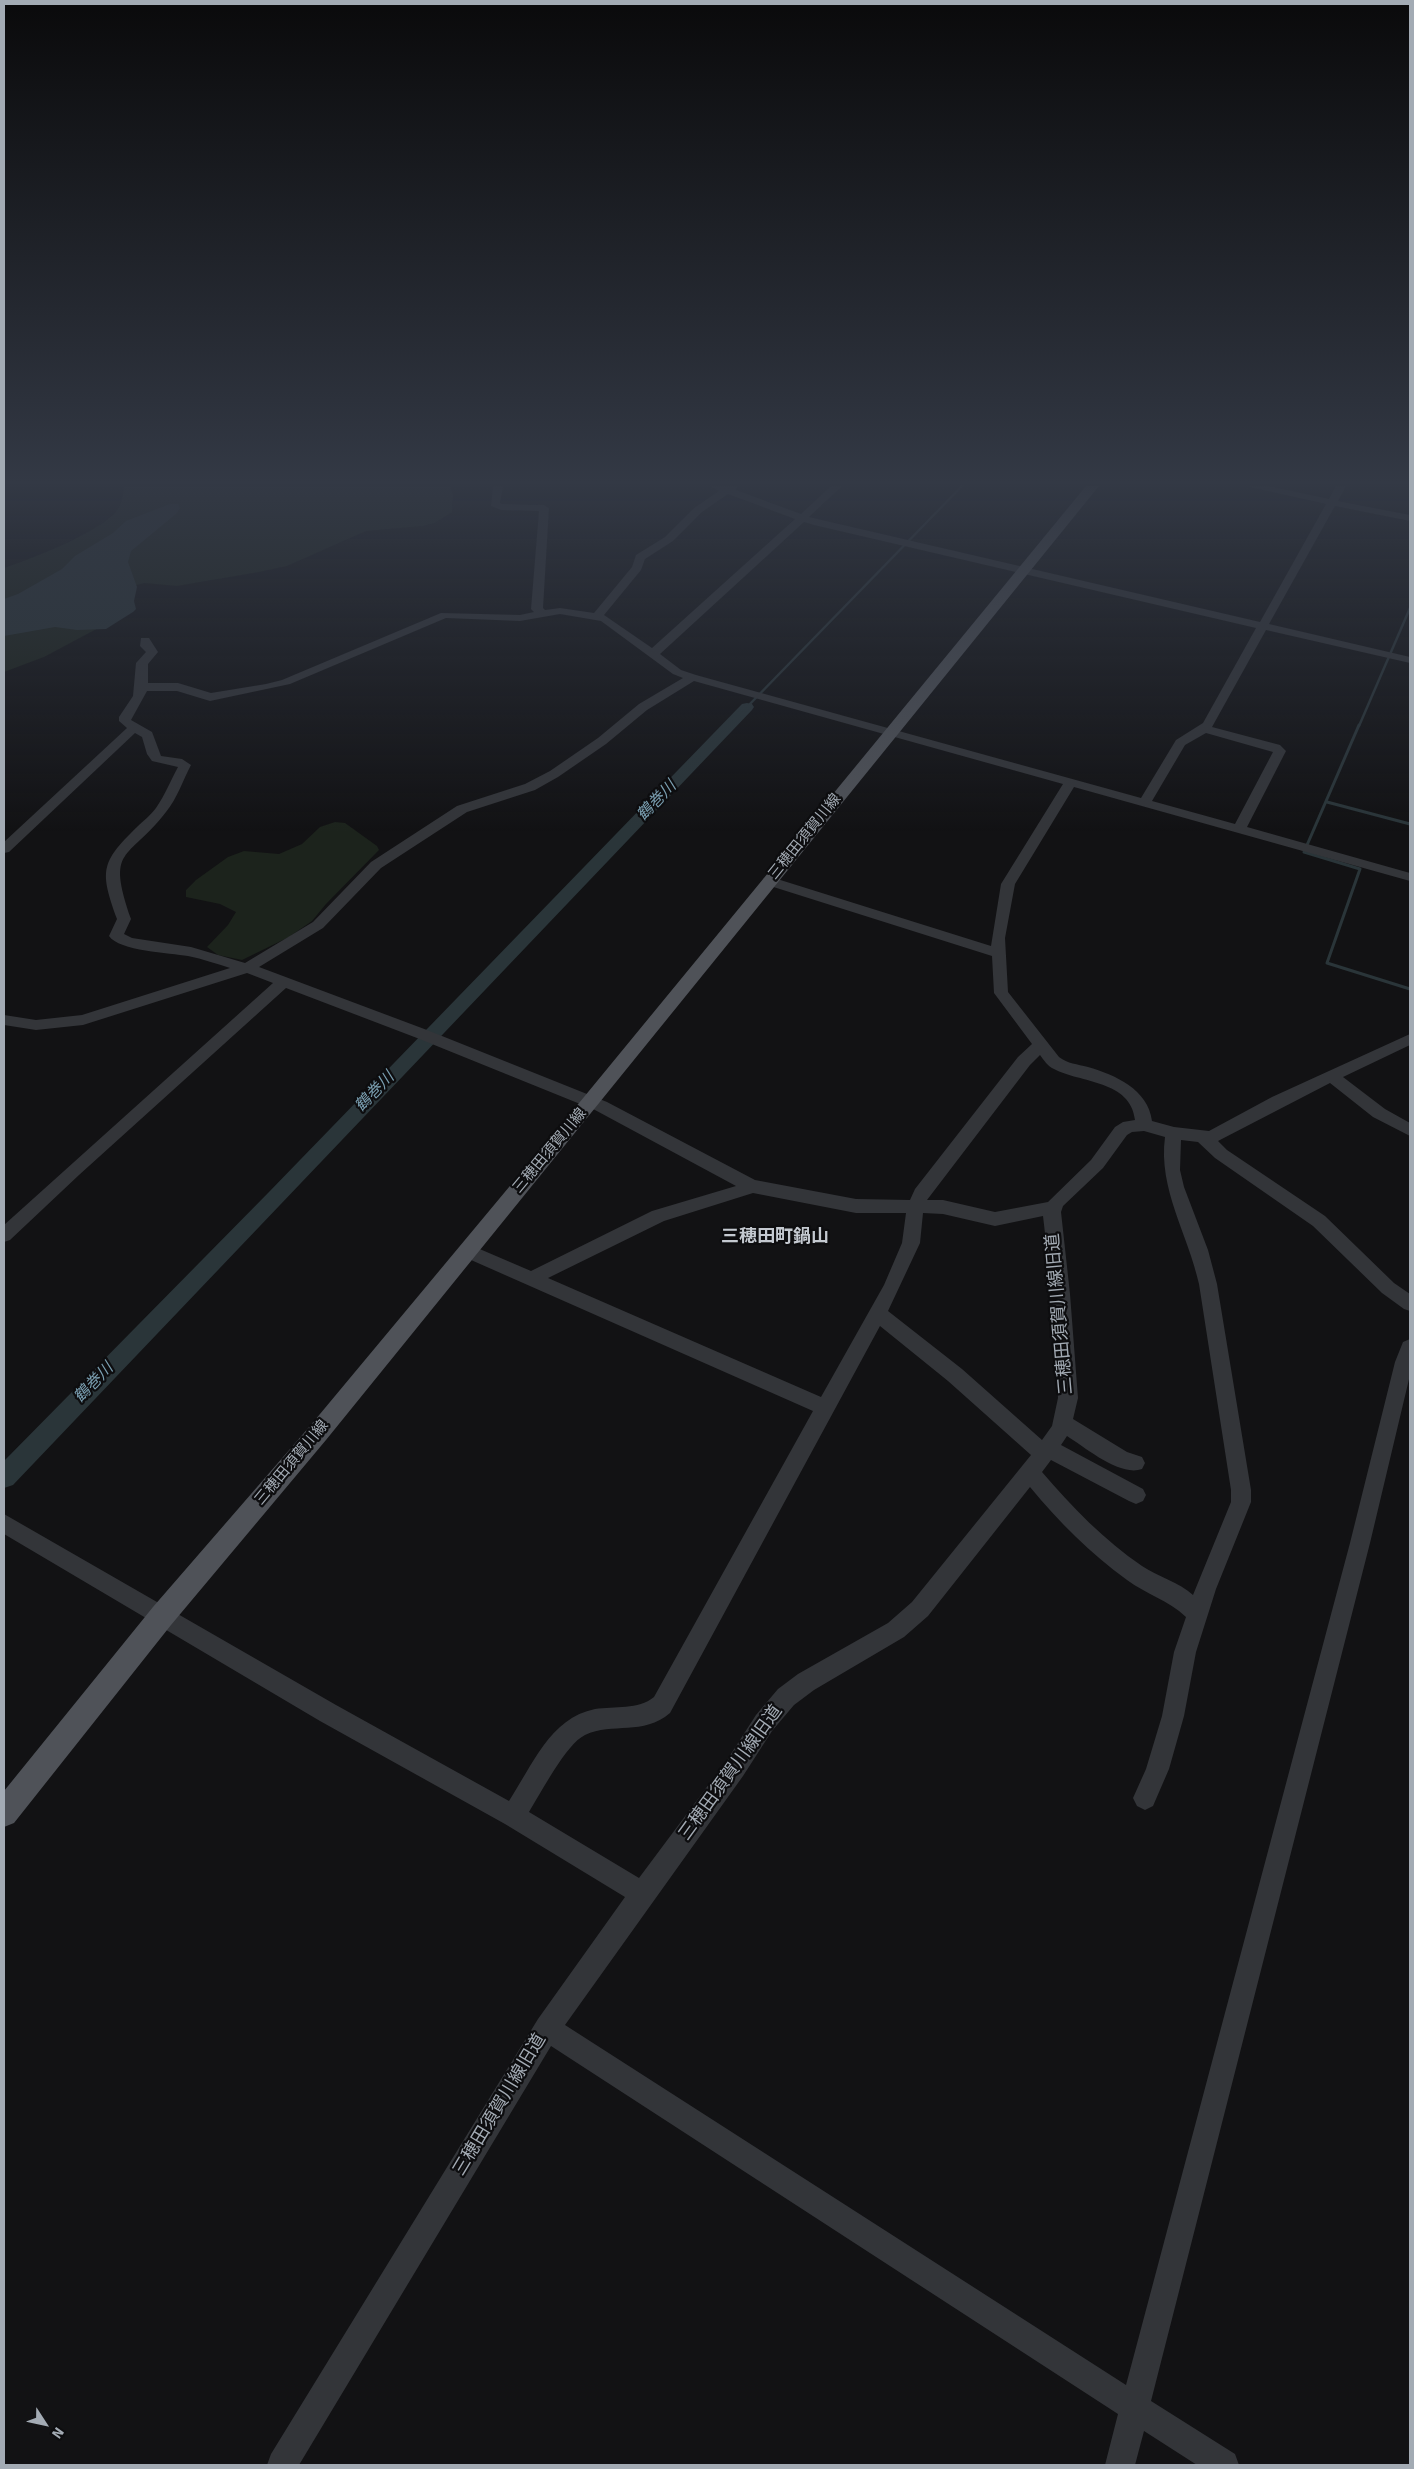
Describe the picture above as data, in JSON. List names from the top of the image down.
{
  "streets": {
    "main road": ["三穂田須賀川線"],
    "street": ["三穂田須賀川線旧道"]
  },
  "districts": ["三穂田町鍋山"],
  "water": ["鶴巻川"],
  "north": "bottom right"
}
